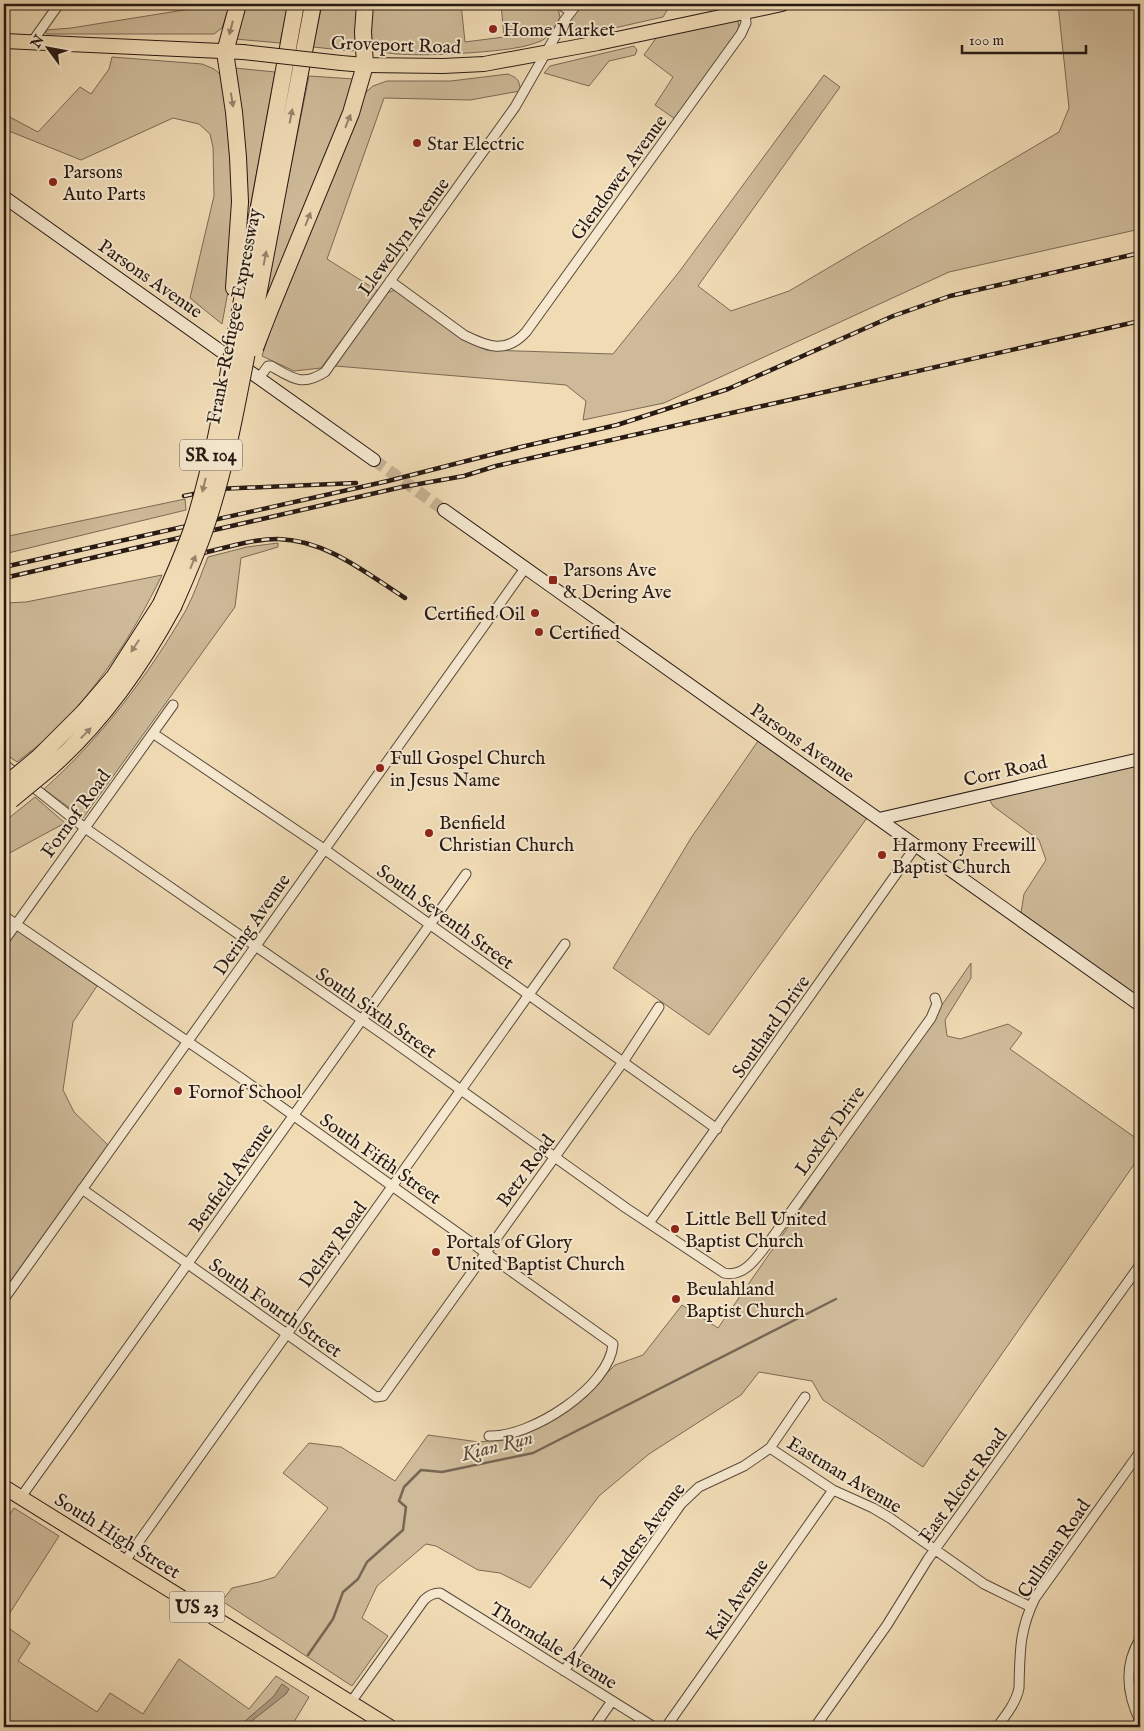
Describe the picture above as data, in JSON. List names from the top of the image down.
{
  "streets": {
    "highway": ["Frank-Refugee Expressway", "SR 104"],
    "main road": ["Groveport Road", "South High Street", "US 23"],
    "street": [
      "Glendower Avenue",
      "Llewellyn Avenue",
      "Parsons Avenue",
      "Corr Road",
      "Fornof Road",
      "South Seventh Street",
      "Dering Avenue",
      "South Sixth Street",
      "Southard Drive",
      "Loxley Drive",
      "South Fifth Street",
      "Betz Road",
      "Benfield Avenue",
      "Delray Road",
      "South Fourth Street",
      "Eastman Avenue",
      "East Alcott Road",
      "Landers Avenue",
      "Cullman Road",
      "Kail Avenue",
      "Thorndale Avenue"
    ]
  },
  "crossings": [
    ["Groveport Road", "Glendower Avenue"],
    ["Groveport Road", "Llewellyn Avenue"],
    ["Glendower Avenue", "Llewellyn Avenue"],
    ["Llewellyn Avenue", "Parsons Avenue"],
    ["Parsons Avenue", "Corr Road"],
    ["Parsons Avenue", "Dering Avenue"],
    ["Parsons Avenue", "Southard Drive"],
    ["Fornof Road", "South Seventh Street"],
    ["Fornof Road", "South Sixth Street"],
    ["Fornof Road", "South Fifth Street"],
    ["South Seventh Street", "Dering Avenue"],
    ["South Seventh Street", "Southard Drive"],
    ["South Seventh Street", "Betz Road"],
    ["South Seventh Street", "Benfield Avenue"],
    ["South Seventh Street", "Delray Road"],
    ["Dering Avenue", "South Sixth Street"],
    ["Dering Avenue", "South Fifth Street"],
    ["Dering Avenue", "South Fourth Street"],
    ["South Sixth Street", "Southard Drive"],
    ["South Sixth Street", "Loxley Drive"],
    ["South Sixth Street", "Betz Road"],
    ["South Sixth Street", "Benfield Avenue"],
    ["South Sixth Street", "Delray Road"],
    ["South Fifth Street", "Betz Road"],
    ["South Fifth Street", "Benfield Avenue"],
    ["South Fifth Street", "Delray Road"],
    ["Betz Road", "South Fourth Street"],
    ["Benfield Avenue", "South Fourth Street"],
    ["Benfield Avenue", "South High Street"],
    ["Delray Road", "South Fourth Street"],
    ["Delray Road", "South High Street"],
    ["Eastman Avenue", "East Alcott Road"],
    ["Eastman Avenue", "Landers Avenue"],
    ["Eastman Avenue", "Cullman Road"],
    ["Eastman Avenue", "Kail Avenue"],
    ["South High Street", "Thorndale Avenue"],
    ["Landers Avenue", "Thorndale Avenue"]
  ],
  "water": ["Kian Run"],
  "places": {
    "other": [
      "Home Market",
      "Star Electric",
      "Parsons Auto Parts",
      "Certified Oil",
      "Certified",
      "Full Gospel Church in Jesus Name",
      "Benfield Christian Church",
      "Harmony Freewill Baptist Church",
      "Fornof School",
      "Little Bell United Baptist Church",
      "Portals of Glory United Baptist Church",
      "Beulahland Baptist Church"
    ],
    "transit": ["Parsons Ave & Dering Ave"]
  },
  "scale_bar": "100 m",
  "north": "top left"
}
